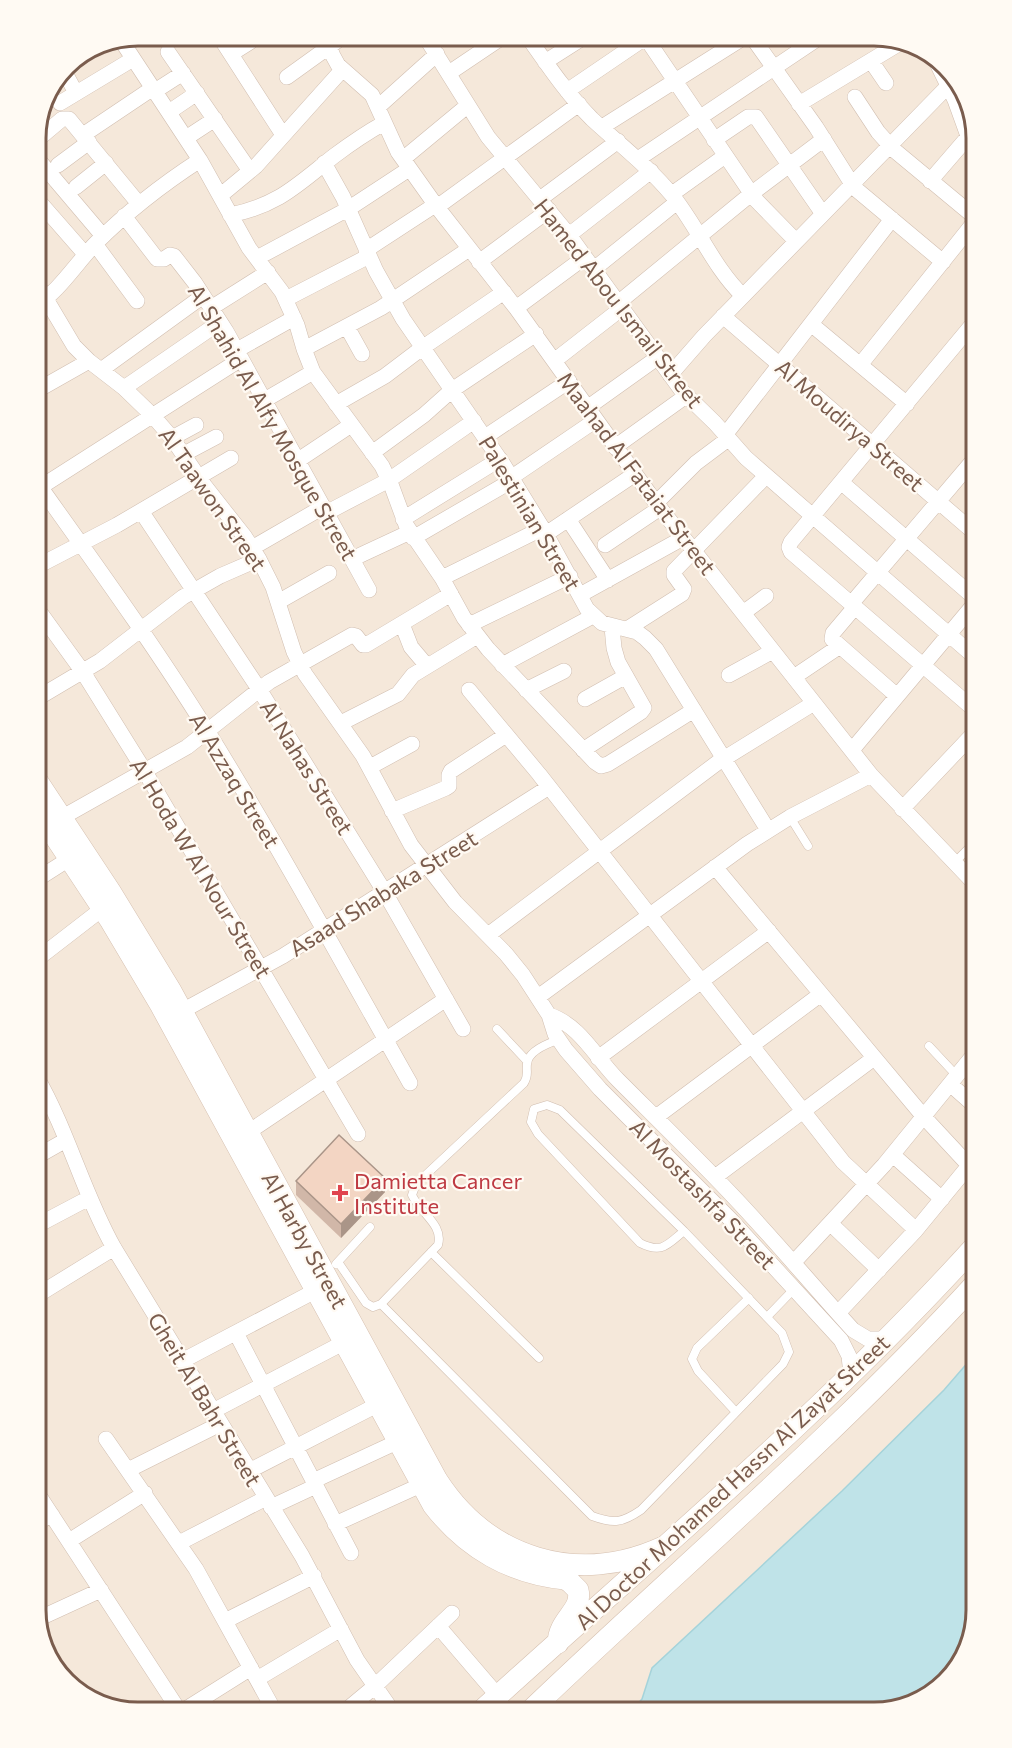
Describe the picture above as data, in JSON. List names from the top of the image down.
{
  "streets": {
    "street": [
      "Hamed Abou Ismail Street",
      "Al Shahid Al Alfy Mosque Street",
      "Al Moudirya Street",
      "Maahad Al Fataiat Street",
      "Al Taawon Street",
      "Palestinian Street",
      "Al Nahas Street",
      "Al Azzaq Street",
      "Al Hoda W Al Nour Street",
      "Asaad Shabaka Street",
      "Al Mostashfa Street",
      "Al Harby Street",
      "Gheit Al Bahr Street",
      "Al Doctor Mohamed Hassn Al Zayat Street"
    ]
  },
  "crossings": [
    ["Al Taawon Street", "Asaad Shabaka Street"],
    ["Al Taawon Street", "Al Mostashfa Street"],
    ["Al Nahas Street", "Asaad Shabaka Street"],
    ["Al Azzaq Street", "Asaad Shabaka Street"],
    ["Al Hoda W Al Nour Street", "Asaad Shabaka Street"],
    ["Asaad Shabaka Street", "Al Mostashfa Street"],
    ["Asaad Shabaka Street", "Al Harby Street"],
    ["Al Mostashfa Street", "Al Doctor Mohamed Hassn Al Zayat Street"],
    ["Al Harby Street", "Al Doctor Mohamed Hassn Al Zayat Street"]
  ],
  "places": {
    "health": ["Damietta Cancer Institute"]
  }
}
